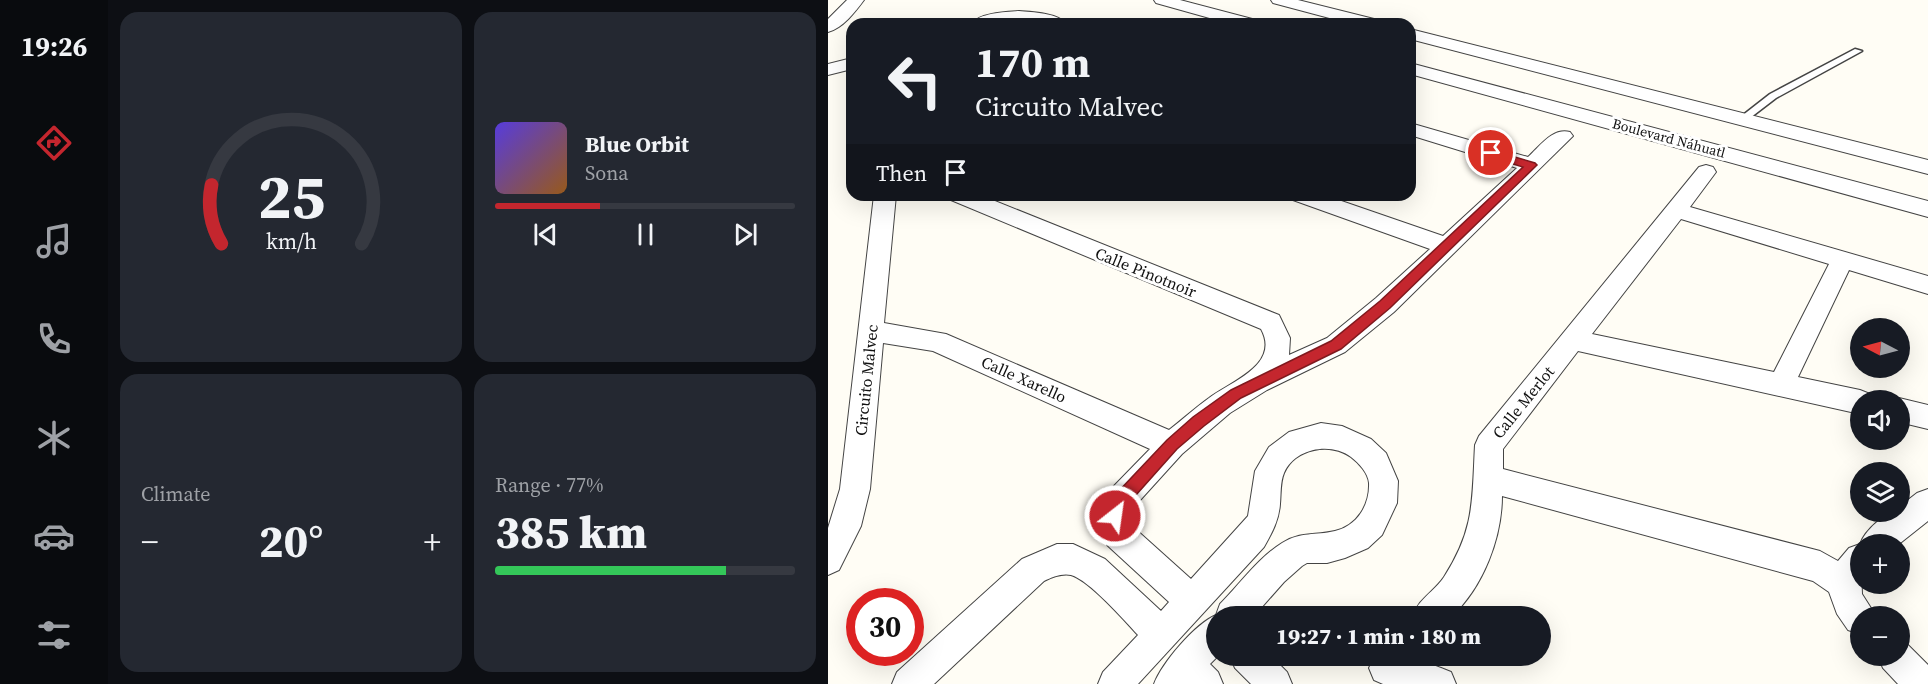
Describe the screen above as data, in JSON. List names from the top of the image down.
{
  "streets": {
    "street": [
      "Boulevard Náhuatl",
      "Calle Pinotnoir",
      "Calle Xarello",
      "Circuito Malvec",
      "Calle Merlot"
    ]
  },
  "crossings": [
    ["Calle Xarello", "Circuito Malvec"]
  ],
  "north": "left",
  "page": {
    "tabs": "19:26",
    "turn": ["170 m", "Circuito Malvec"],
    "song": ["Blue Orbit", "Sona"],
    "then": "Then",
    "map_buttons": ["+", "−"],
    "tile": [
      "Climate",
      ["Range · 77%", "385 km"]
    ],
    "heat": ["−", "20°", "+"],
    "limit": "30",
    "trip": "19:27 · 1 min · 180 m",
    "gauge": ["25", "km/h"]
  }
}
